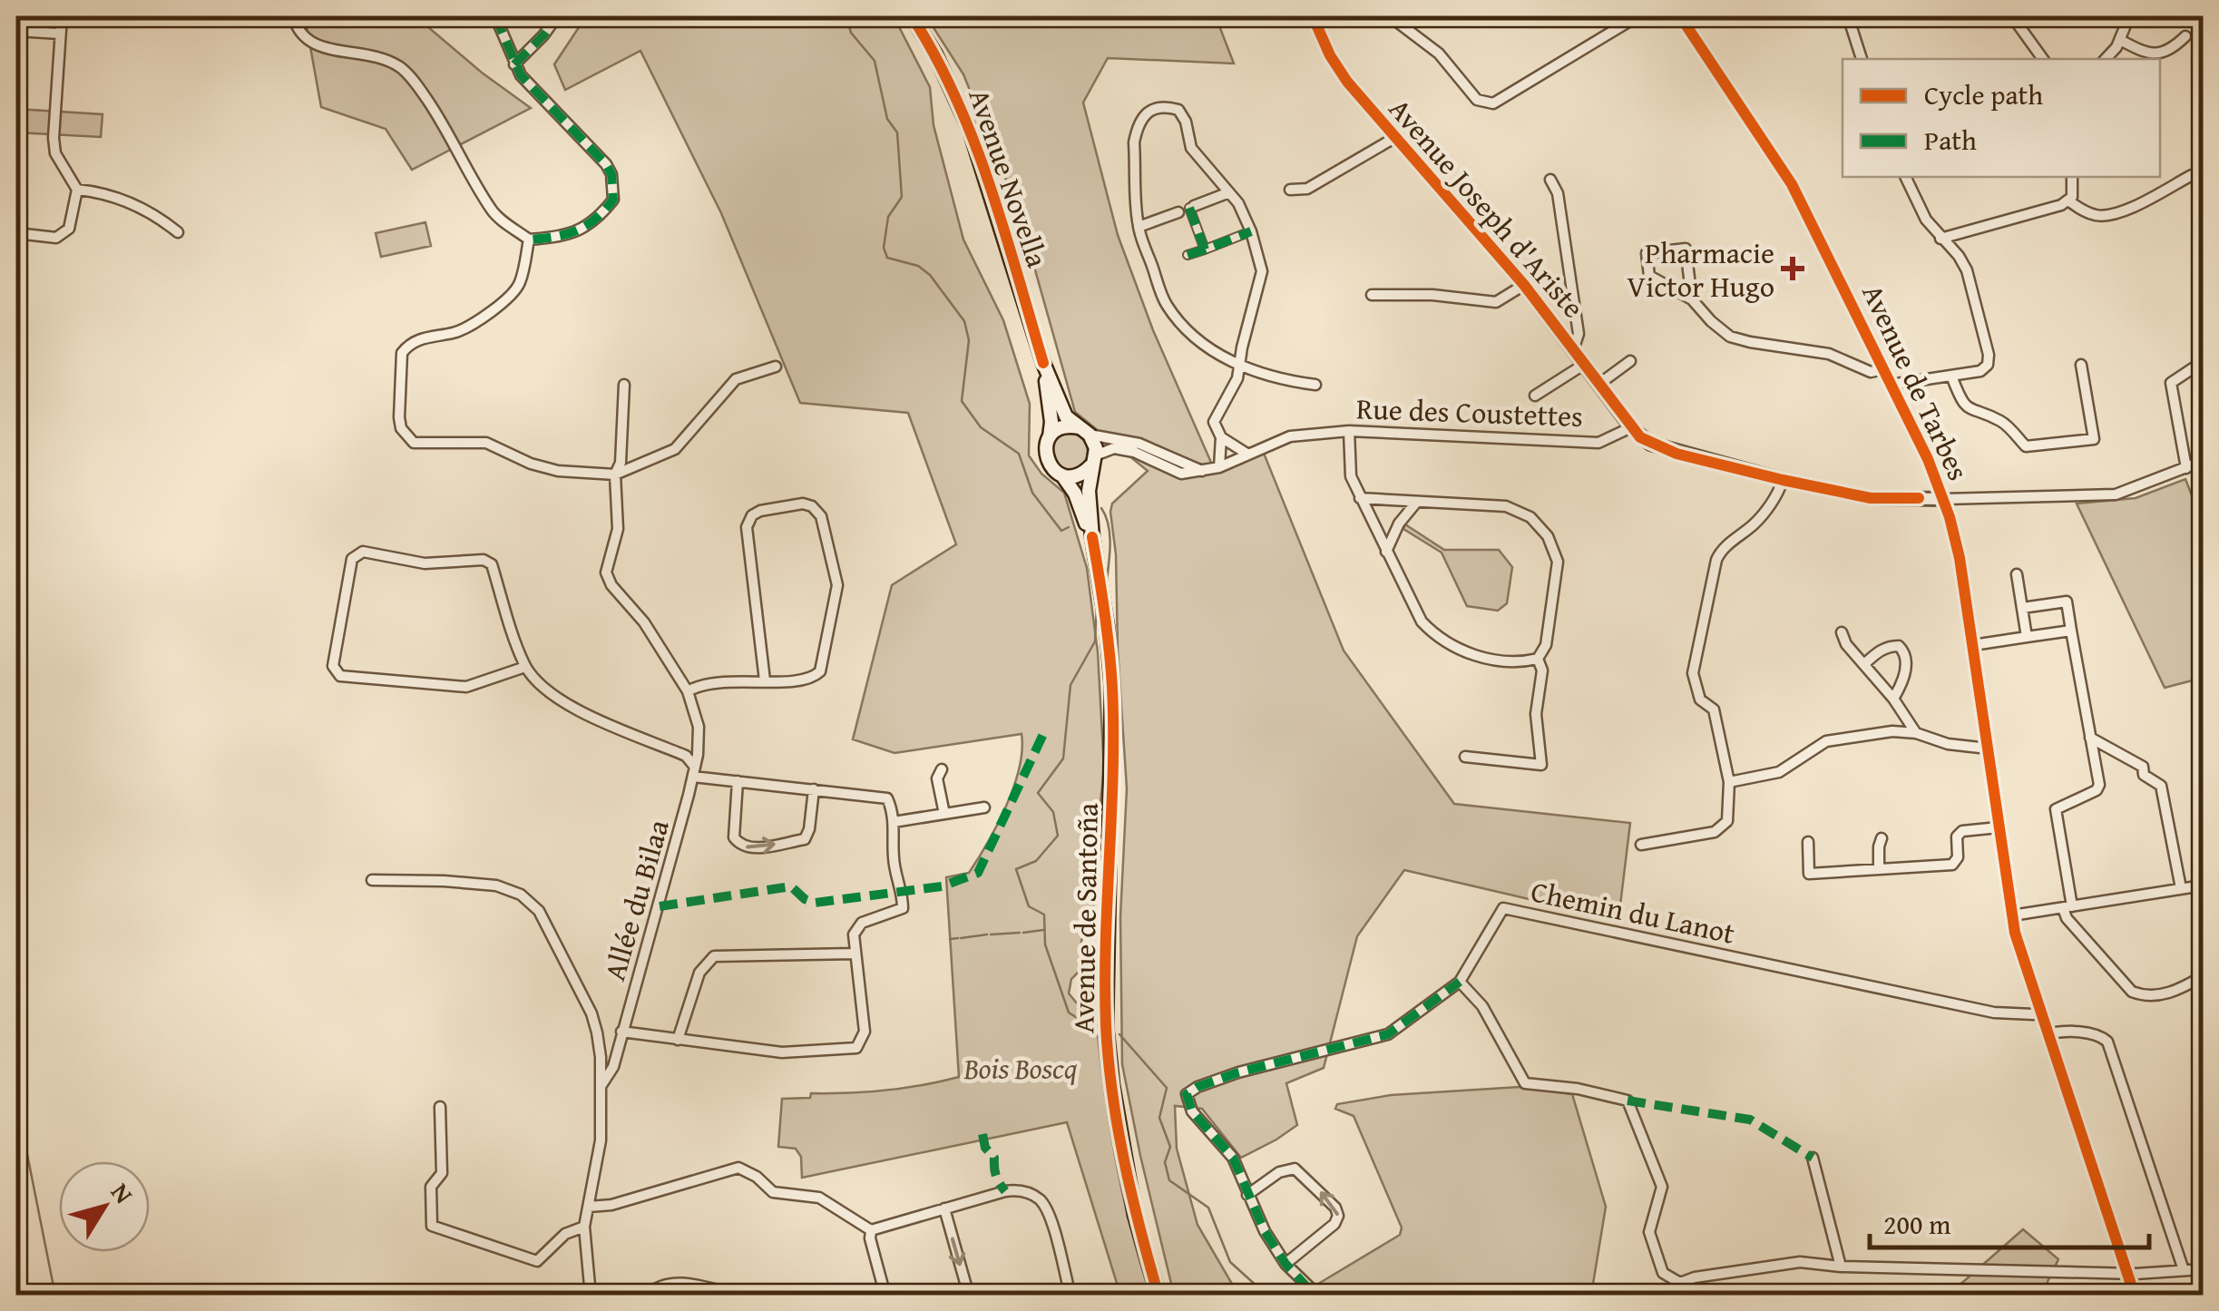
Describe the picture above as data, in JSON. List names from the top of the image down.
{
  "streets": {
    "main road": ["Avenue Novella", "Avenue de Santoña"],
    "street": [
      "Avenue Joseph d'Ariste",
      "Avenue de Tarbes",
      "Rue des Coustettes",
      "Allée du Bilaa",
      "Chemin du Lanot"
    ]
  },
  "crossings": [
    ["Avenue Novella", "Rue des Coustettes"],
    ["Avenue Novella", "Avenue de Santoña"],
    ["Avenue Joseph d'Ariste", "Rue des Coustettes"],
    ["Avenue de Tarbes", "Chemin du Lanot"],
    ["Rue des Coustettes", "Avenue de Santoña"]
  ],
  "parks": ["Bois Boscq"],
  "places": {
    "health": ["Pharmacie Victor Hugo"]
  },
  "legend": ["Cycle path", "Path"],
  "scale_bar": "200 m",
  "north": "top right"
}
